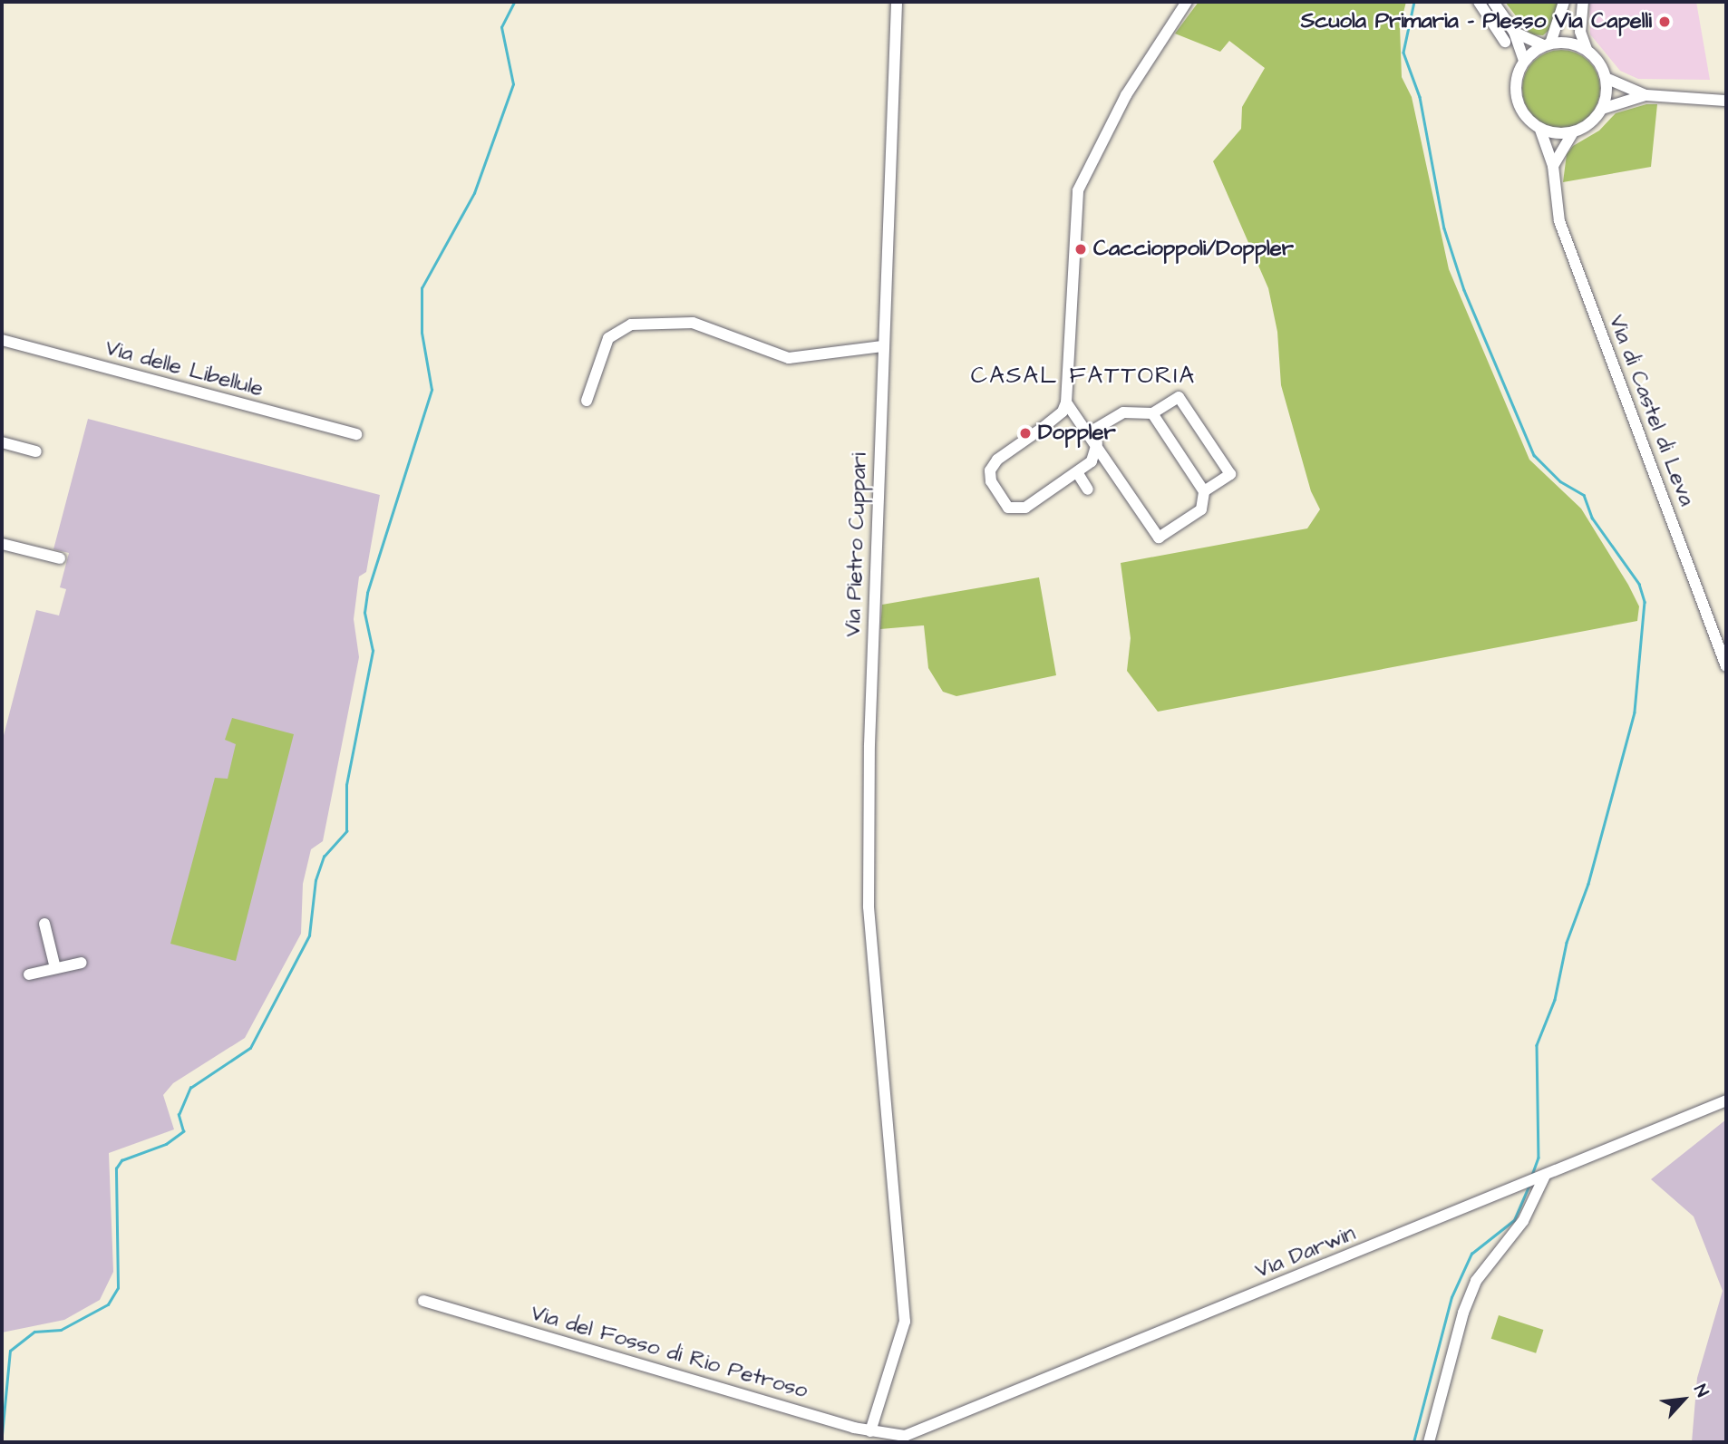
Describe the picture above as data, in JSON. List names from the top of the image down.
{
  "streets": {
    "street": [
      "Via delle Libellule",
      "Via di Castel di Leva",
      "Via Pietro Cuppari",
      "Via Darwin",
      "Via del Fosso di Rio Petroso"
    ]
  },
  "crossings": [
    ["Via Pietro Cuppari", "Via del Fosso di Rio Petroso"],
    ["Via Darwin", "Via del Fosso di Rio Petroso"]
  ],
  "districts": ["CASAL FATTORIA"],
  "places": ["Scuola Primaria - Plesso Via Capelli", "Caccioppoli/Doppler", "Doppler"],
  "north": "top right"
}
